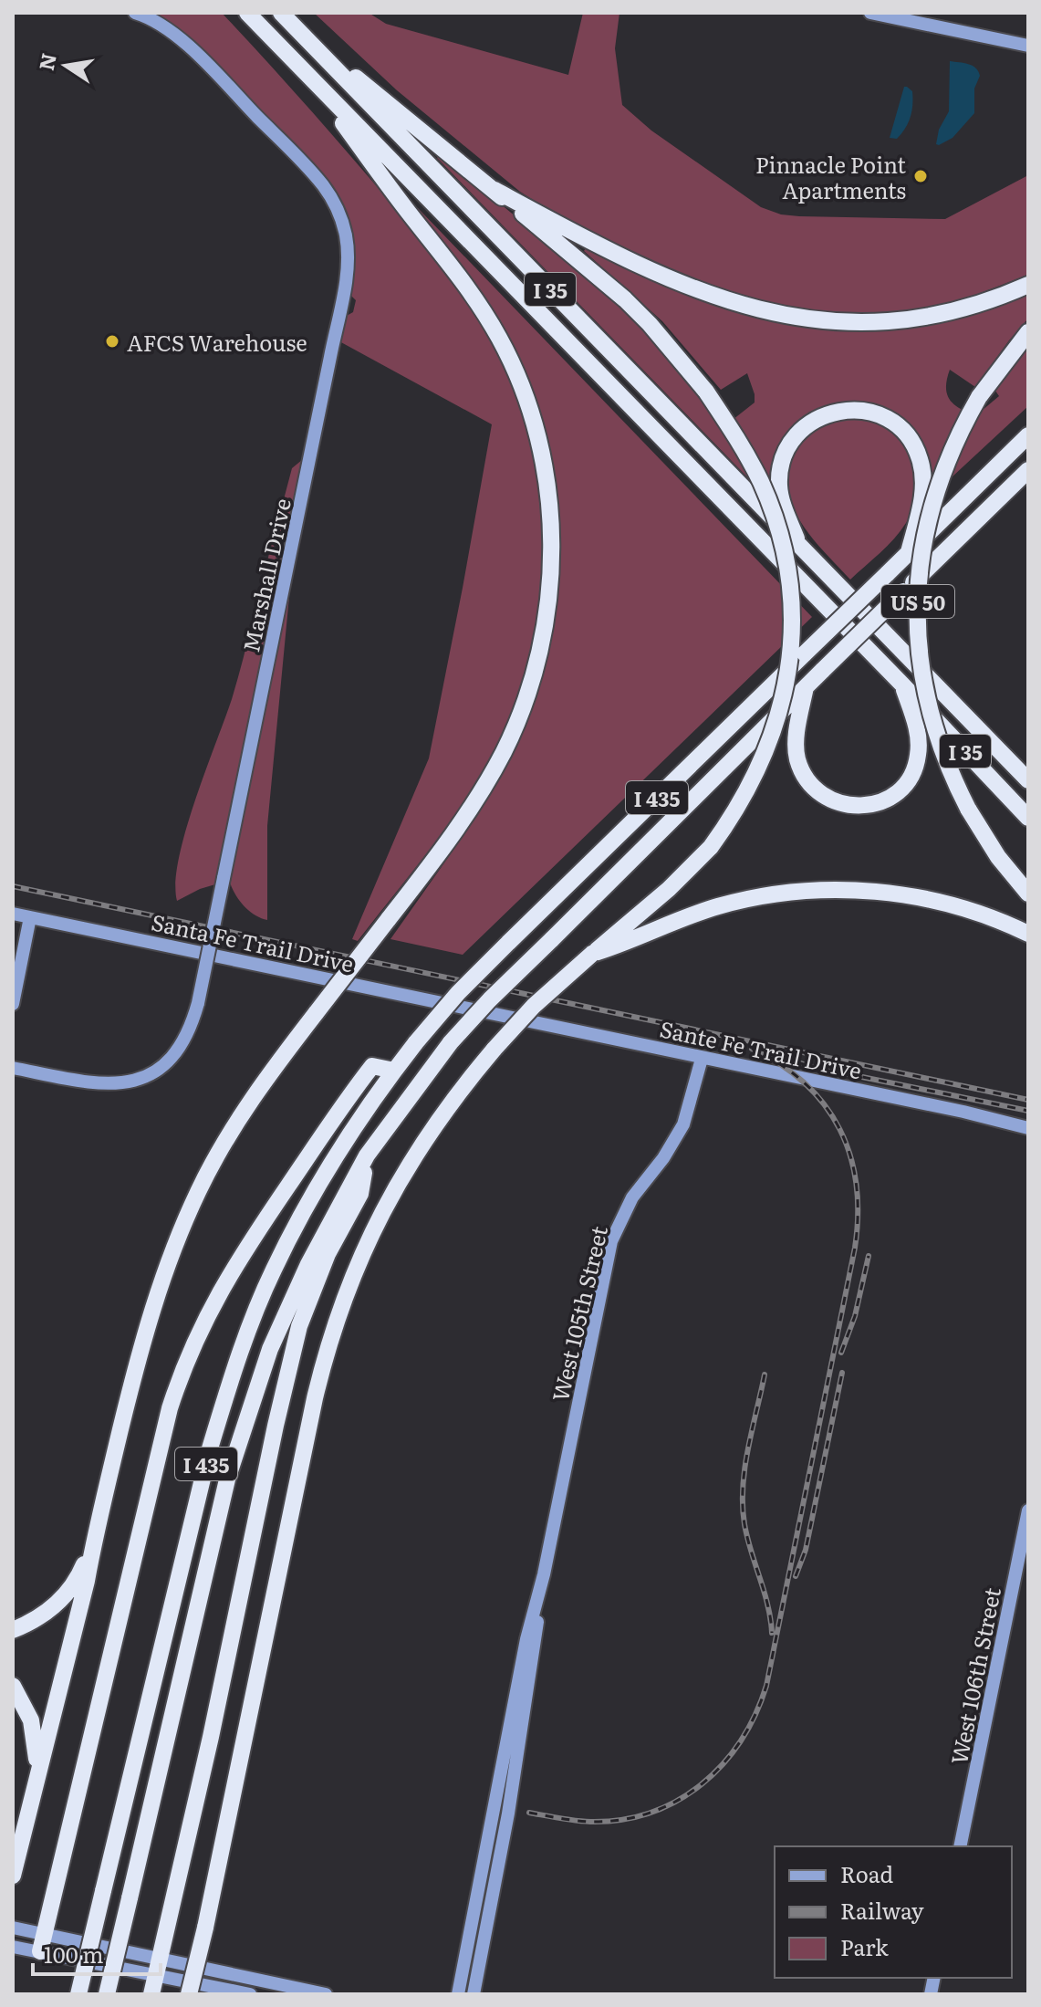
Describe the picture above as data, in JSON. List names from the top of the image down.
{
  "streets": {
    "highway": ["I 35", "US 50", "I 435"],
    "main road": [
      "Marshall Drive",
      "Santa Fe Trail Drive",
      "Sante Fe Trail Drive",
      "West 105th Street",
      "West 106th Street"
    ]
  },
  "crossings": [
    ["Santa Fe Trail Drive", "Sante Fe Trail Drive"],
    ["Sante Fe Trail Drive", "West 105th Street"]
  ],
  "places": ["Pinnacle Point Apartments", "AFCS Warehouse"],
  "legend": ["Road", "Railway", "Park"],
  "scale_bar": "100 m",
  "north": "left"
}
